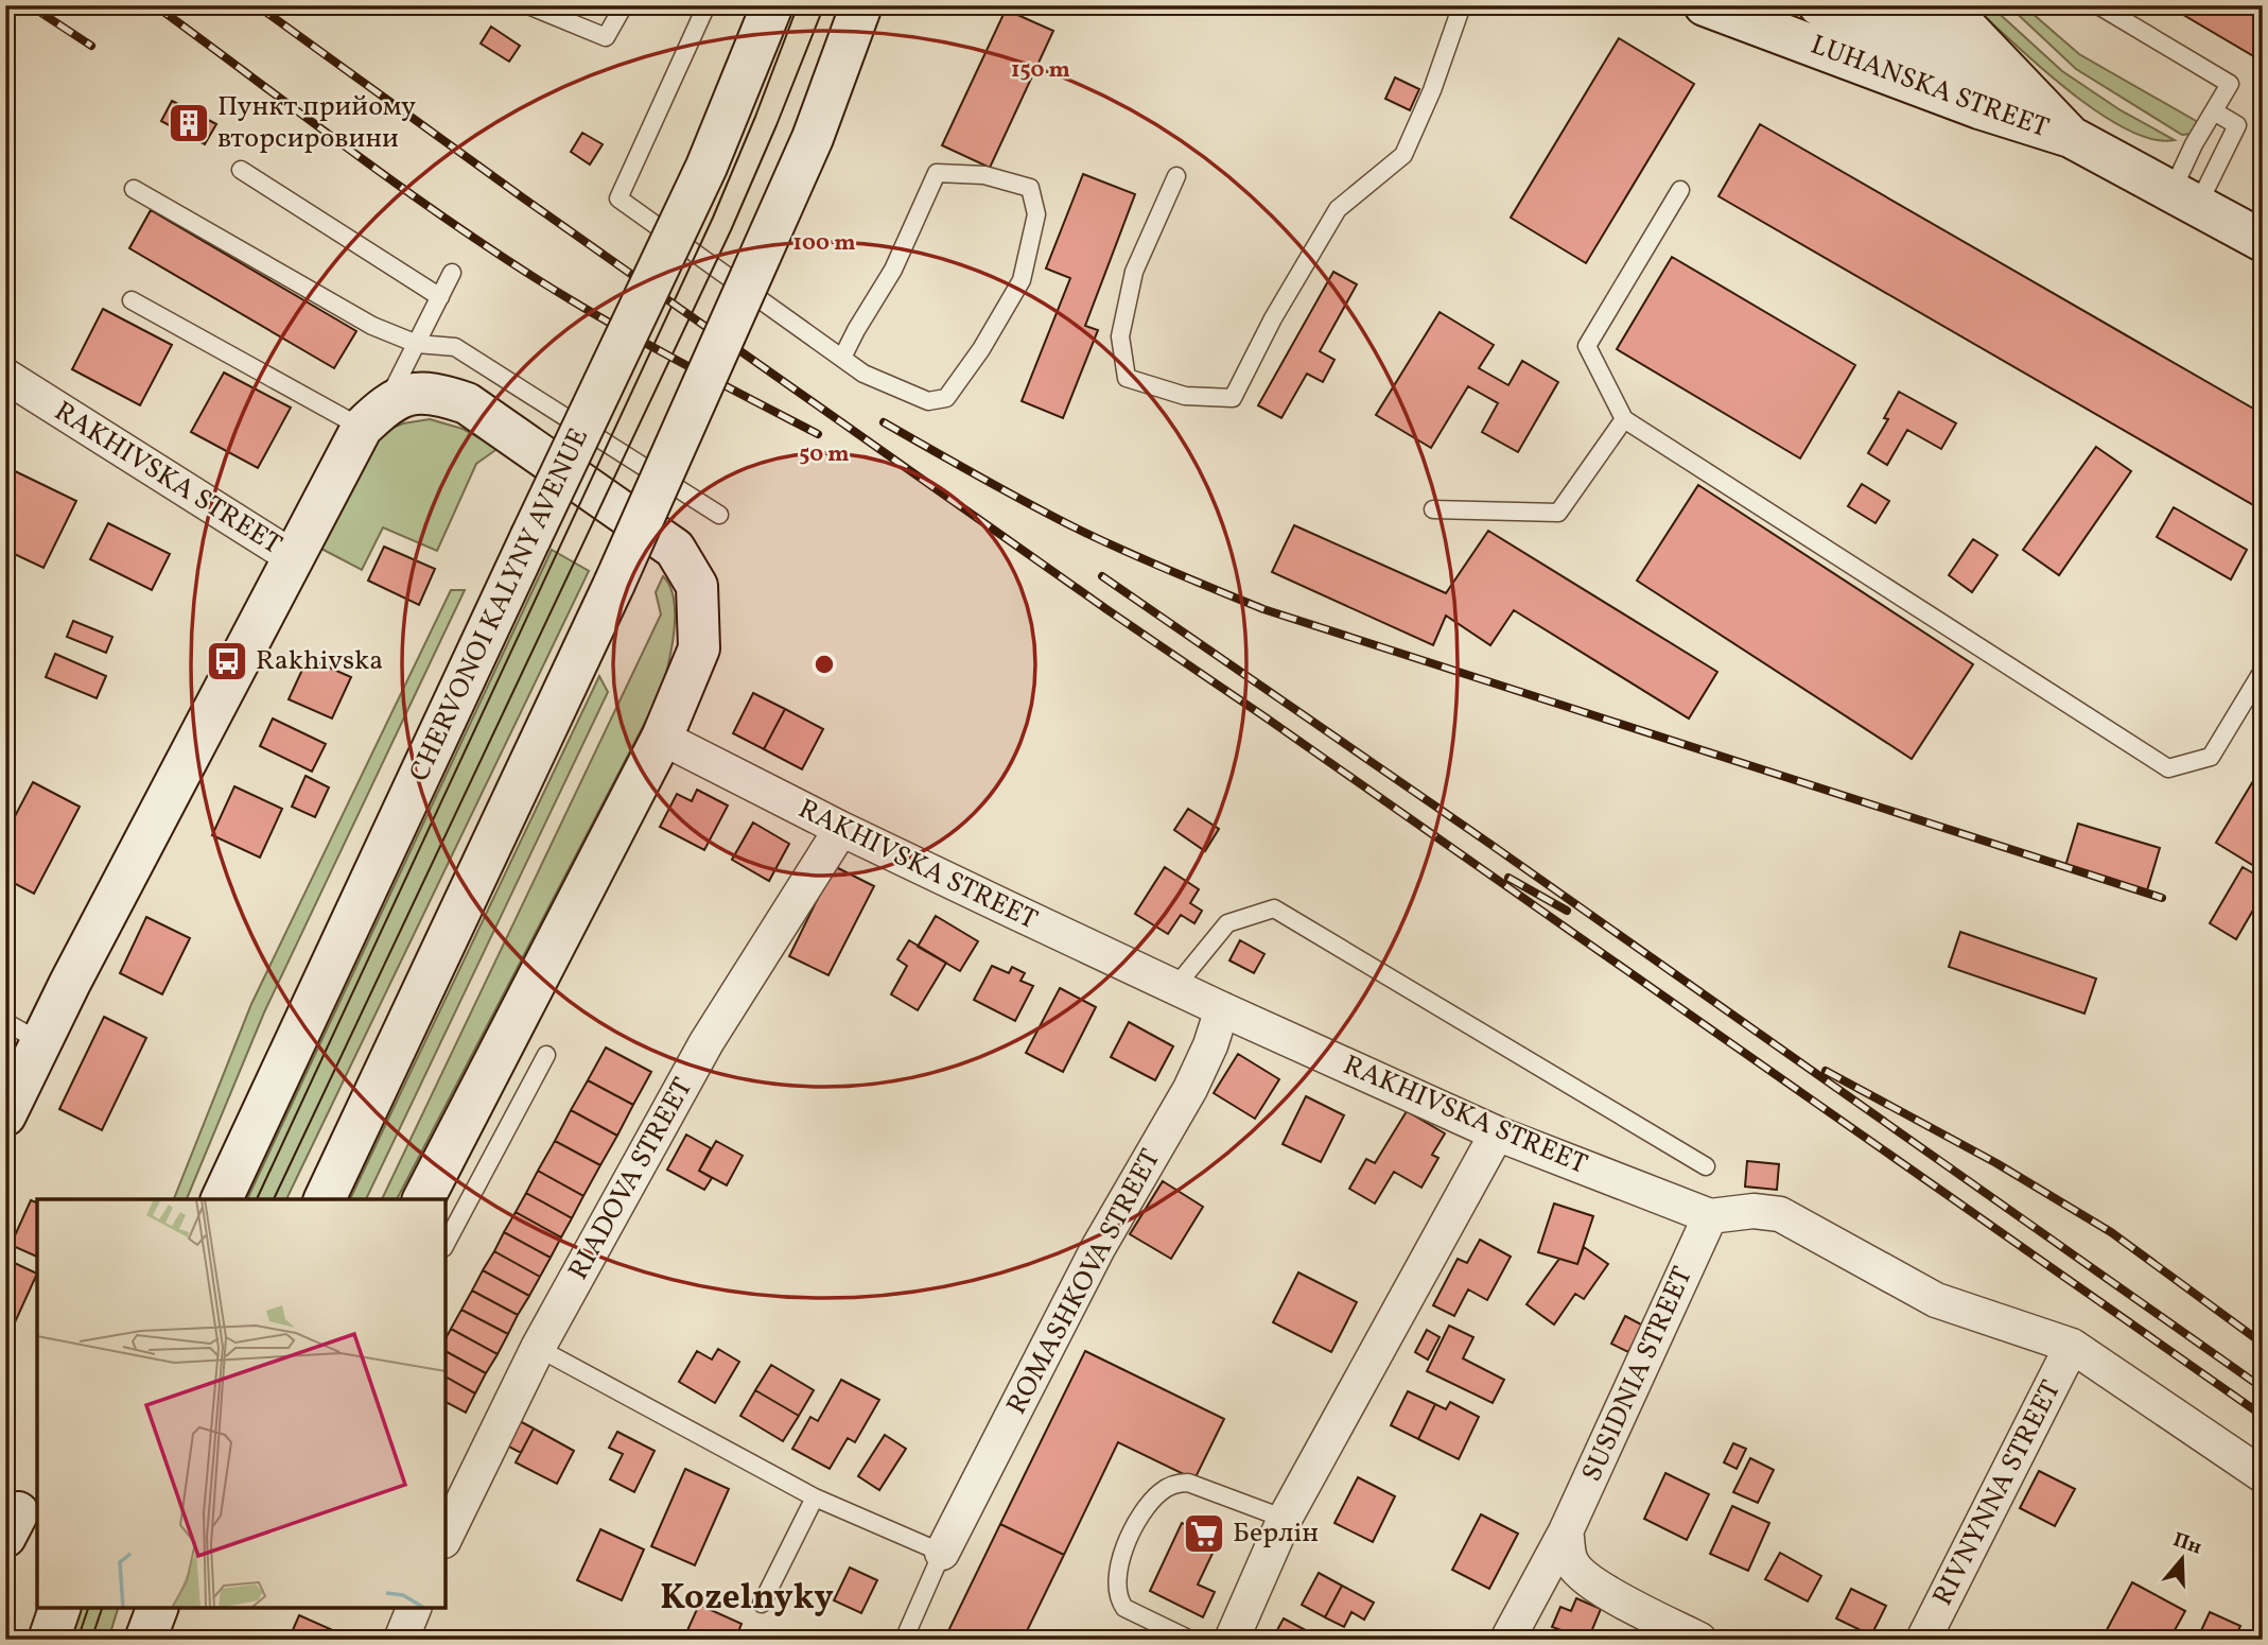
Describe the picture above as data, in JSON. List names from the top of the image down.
{
  "streets": {
    "main road": ["LUHANSKA STREET", "CHERVONOI KALYNY AVENUE"],
    "street": [
      "RAKHIVSKA STREET",
      "RIADOVA STREET",
      "ROMASHKOVA STREET",
      "SUSIDNIA STREET",
      "RIVNYNNA STREET"
    ]
  },
  "crossings": [
    ["RAKHIVSKA STREET", "RIADOVA STREET"],
    ["RAKHIVSKA STREET", "ROMASHKOVA STREET"],
    ["RAKHIVSKA STREET", "SUSIDNIA STREET"],
    ["RAKHIVSKA STREET", "RIVNYNNA STREET"]
  ],
  "districts": ["Kozelnyky"],
  "places": {
    "building": ["Пункт прийому вторсировини"],
    "bus stop": ["Rakhivska"],
    "supermarket": ["Берлін"]
  },
  "north": "top",
  "rings": ["150 m", "100 m", "50 m"]
}
